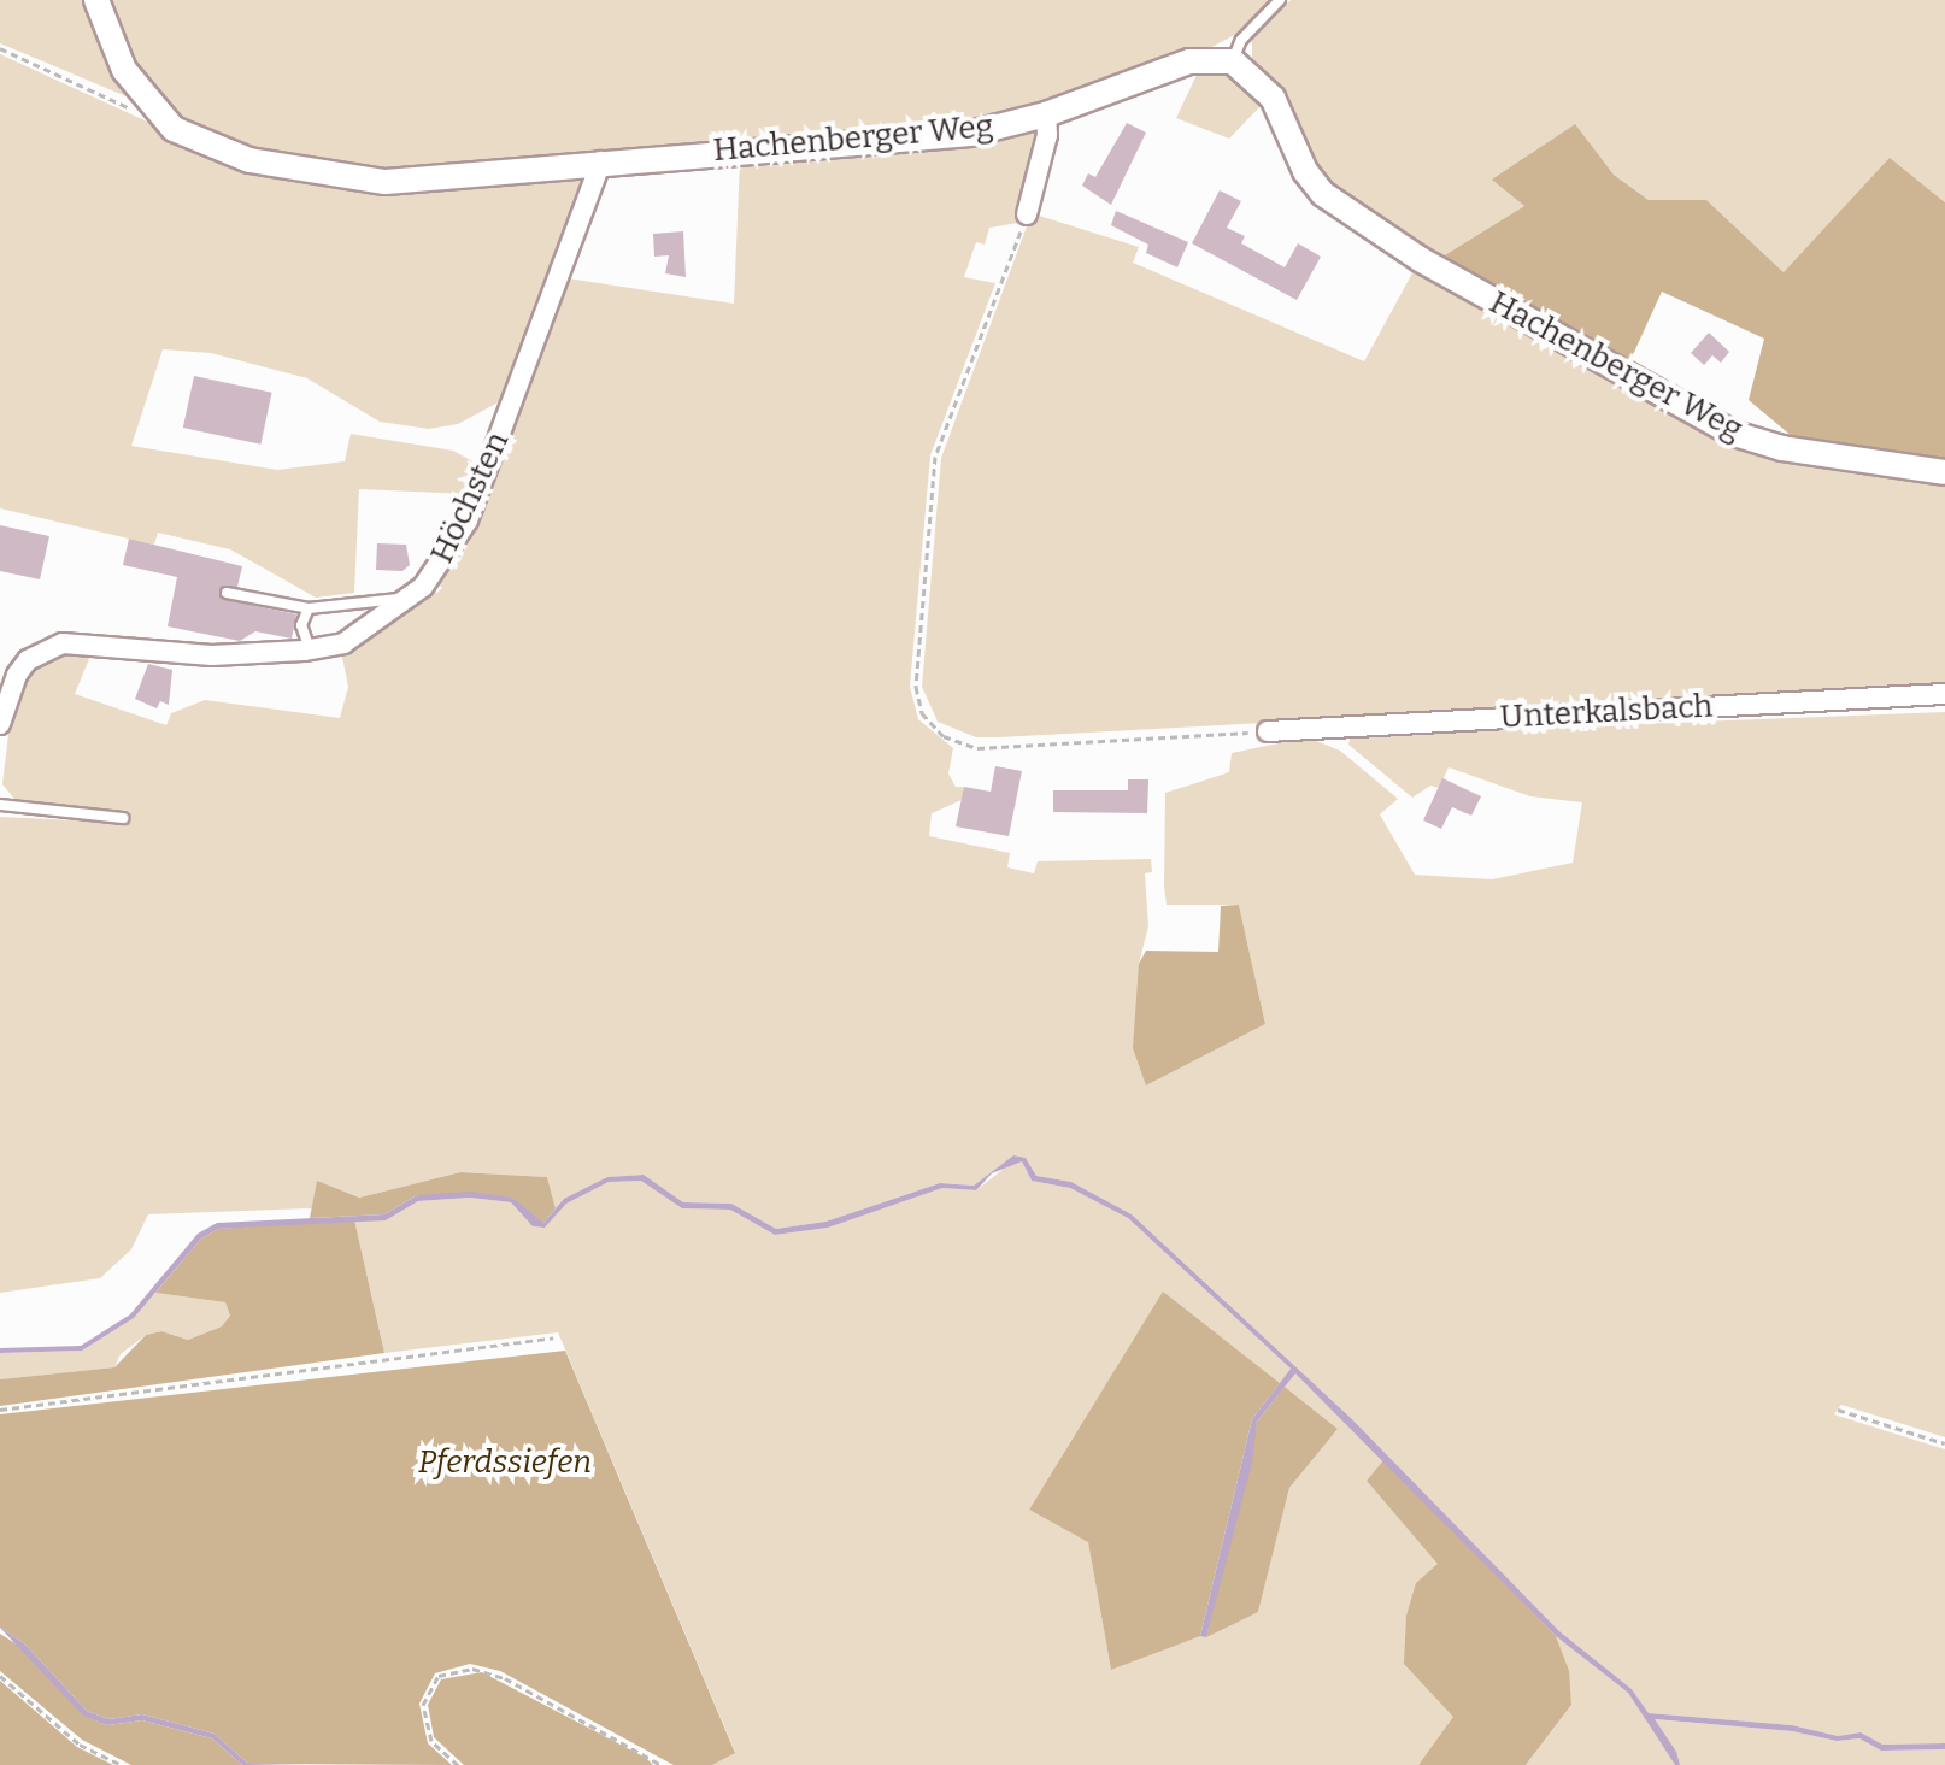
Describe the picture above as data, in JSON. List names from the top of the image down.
{
  "streets": {
    "street": ["Hachenberger Weg", "Höchsten", "Unterkalsbach"]
  },
  "crossings": [
    ["Hachenberger Weg", "Höchsten"]
  ],
  "parks": ["Pferdssiefen"]
}
